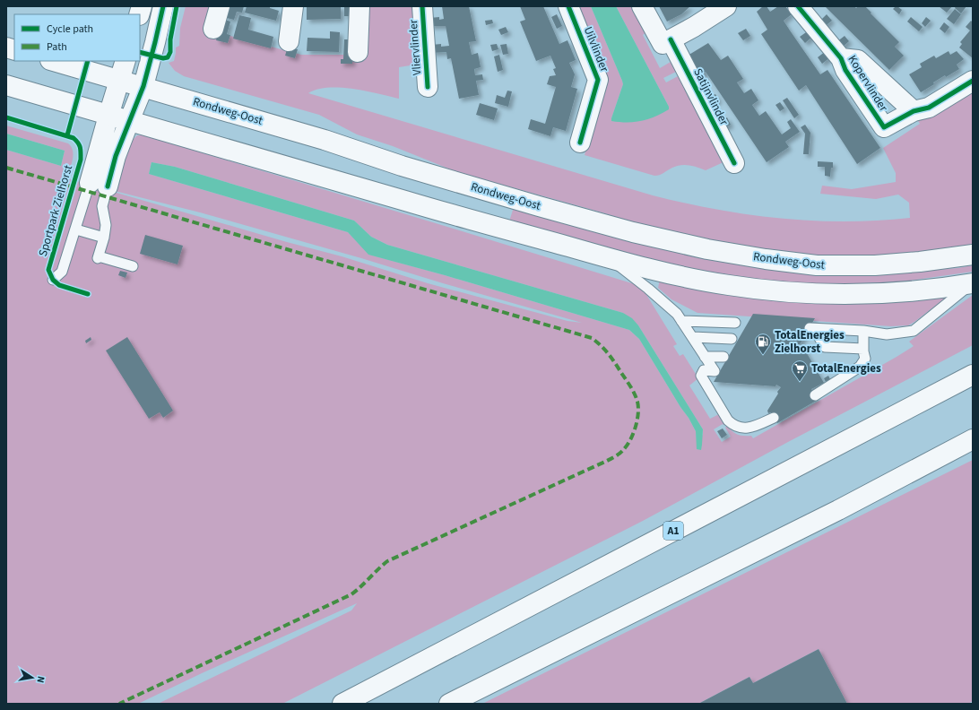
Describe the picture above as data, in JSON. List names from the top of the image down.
{
  "streets": {
    "main road": [
      "Vliervlinder",
      "Uilvlinder",
      "Kopervlinder",
      "Satijnvlinder",
      "Rondweg-Oost",
      "Sportpark Zielhorst",
      "A1"
    ]
  },
  "crossings": [
    ["Rondweg-Oost", "Sportpark Zielhorst"]
  ],
  "places": {
    "fuel station": ["TotalEnergies Zielhorst"],
    "supermarket": ["TotalEnergies"]
  },
  "legend": ["Cycle path", "Path"],
  "north": "right"
}
